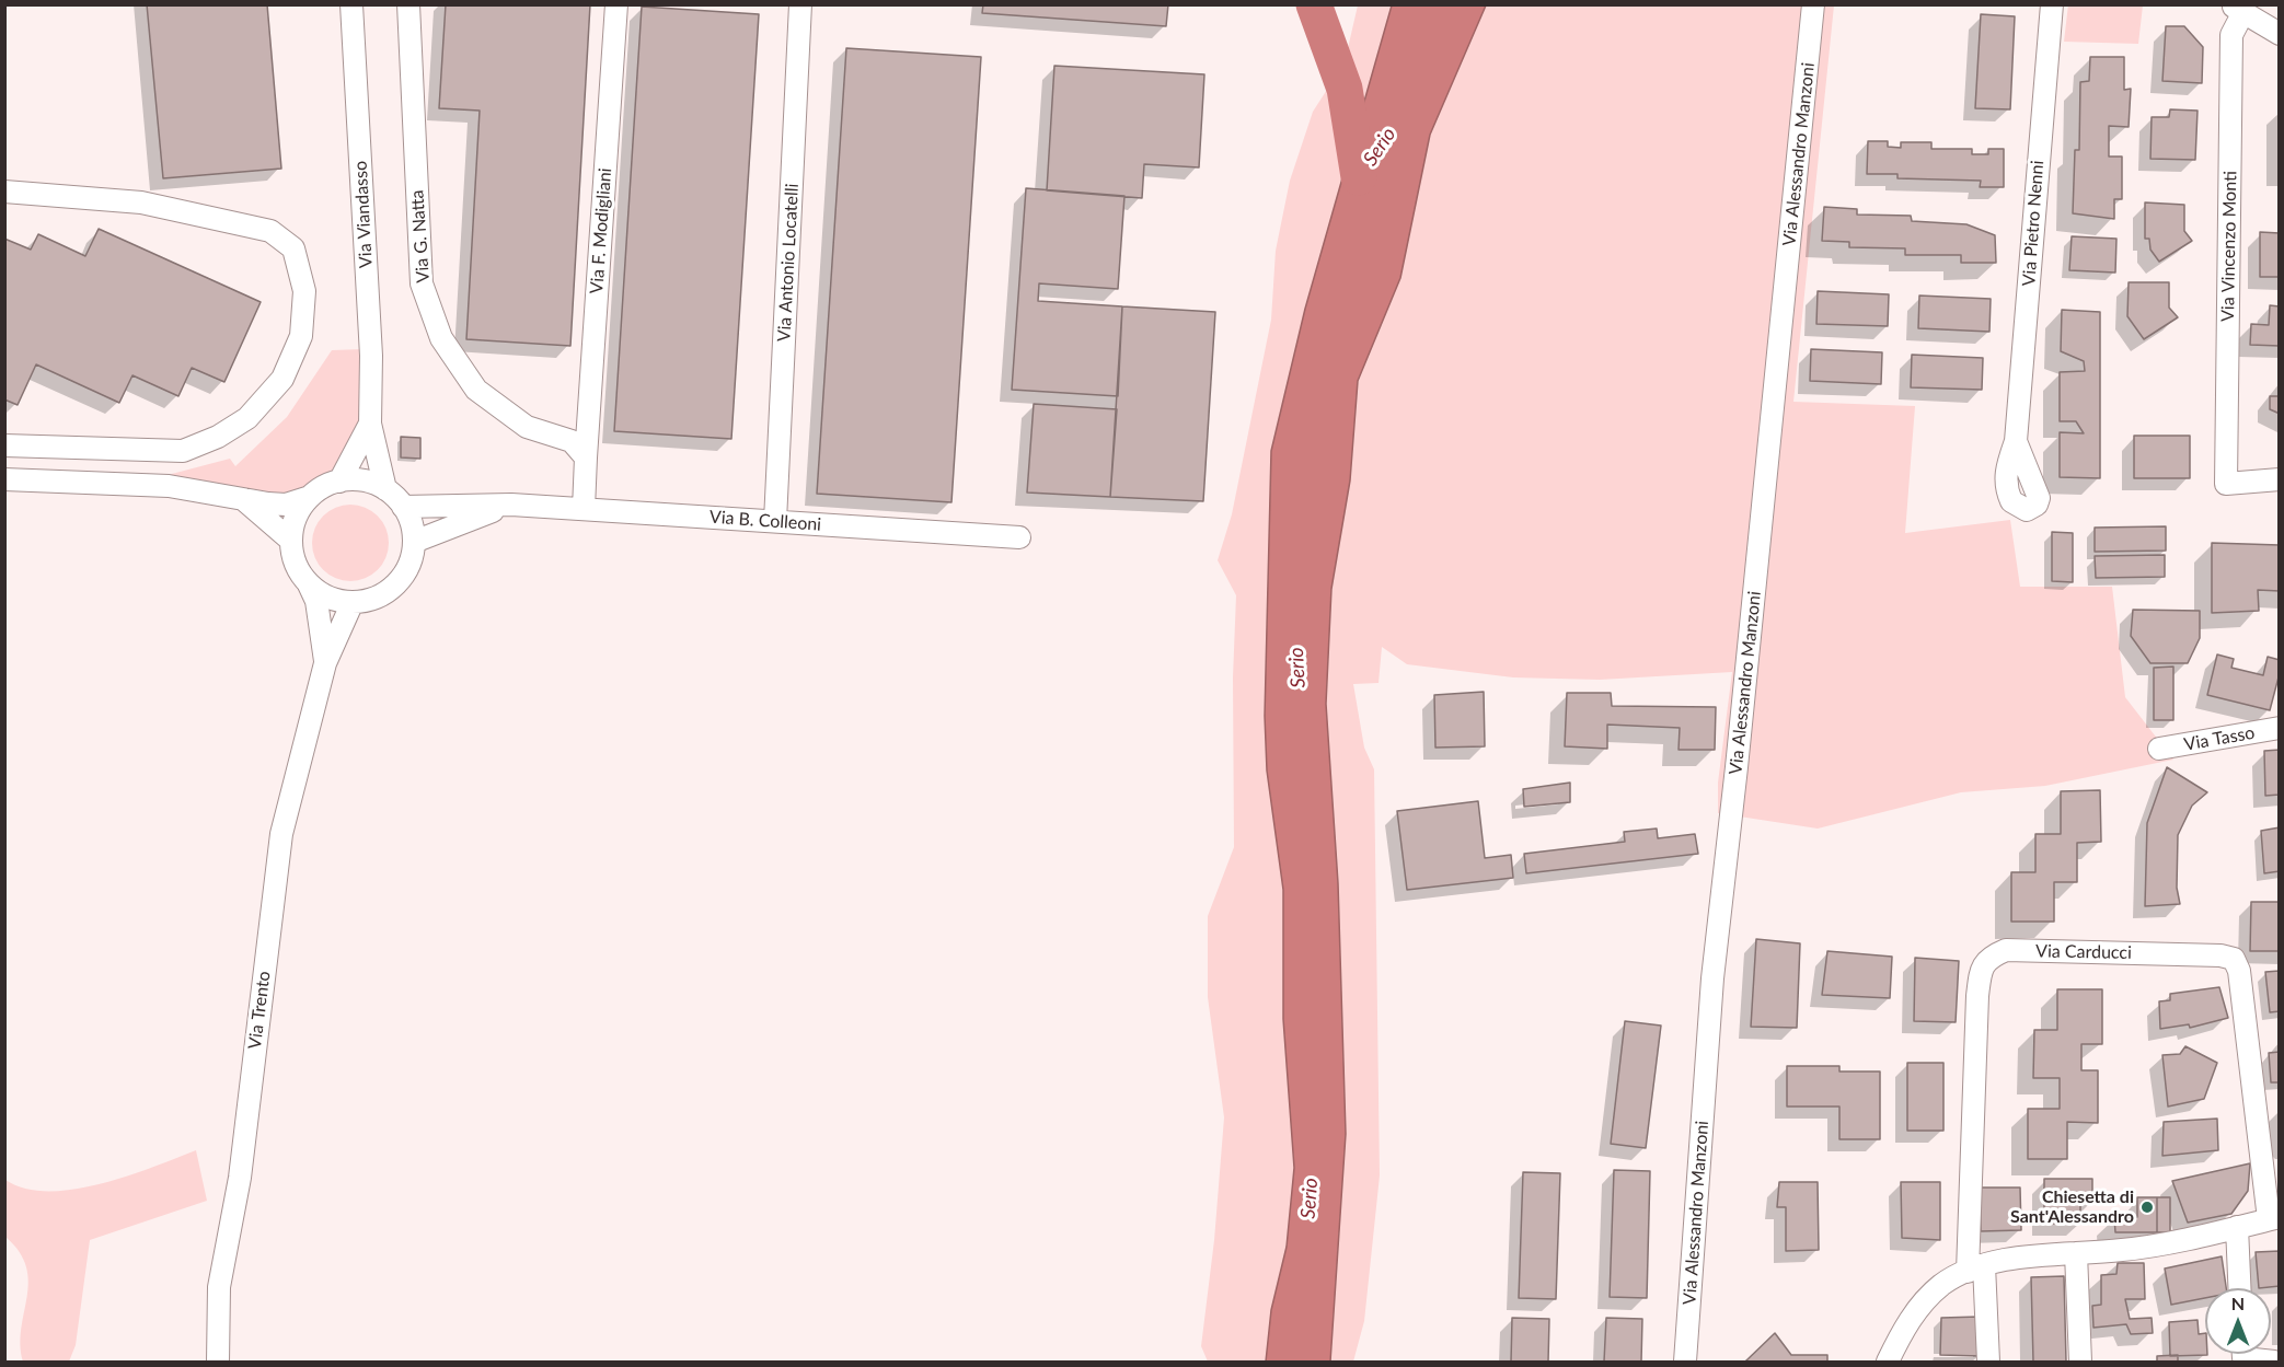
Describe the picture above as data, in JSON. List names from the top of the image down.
{
  "streets": {
    "street": [
      "Via Alessandro Manzoni",
      "Via Viandasso",
      "Via Pietro Nenni",
      "Via F. Modigliani",
      "Via G. Natta",
      "Via Vincenzo Monti",
      "Via Antonio Locatelli",
      "Via B. Colleoni",
      "Via Tasso",
      "Via Carducci",
      "Via Trento"
    ]
  },
  "crossings": [
    ["Via Viandasso", "Via B. Colleoni"],
    ["Via Viandasso", "Via Trento"],
    ["Via F. Modigliani", "Via G. Natta"],
    ["Via Antonio Locatelli", "Via B. Colleoni"],
    ["Via B. Colleoni", "Via Trento"]
  ],
  "water": ["Serio"],
  "places": ["Chiesetta di Sant'Alessandro"],
  "north": "top"
}
